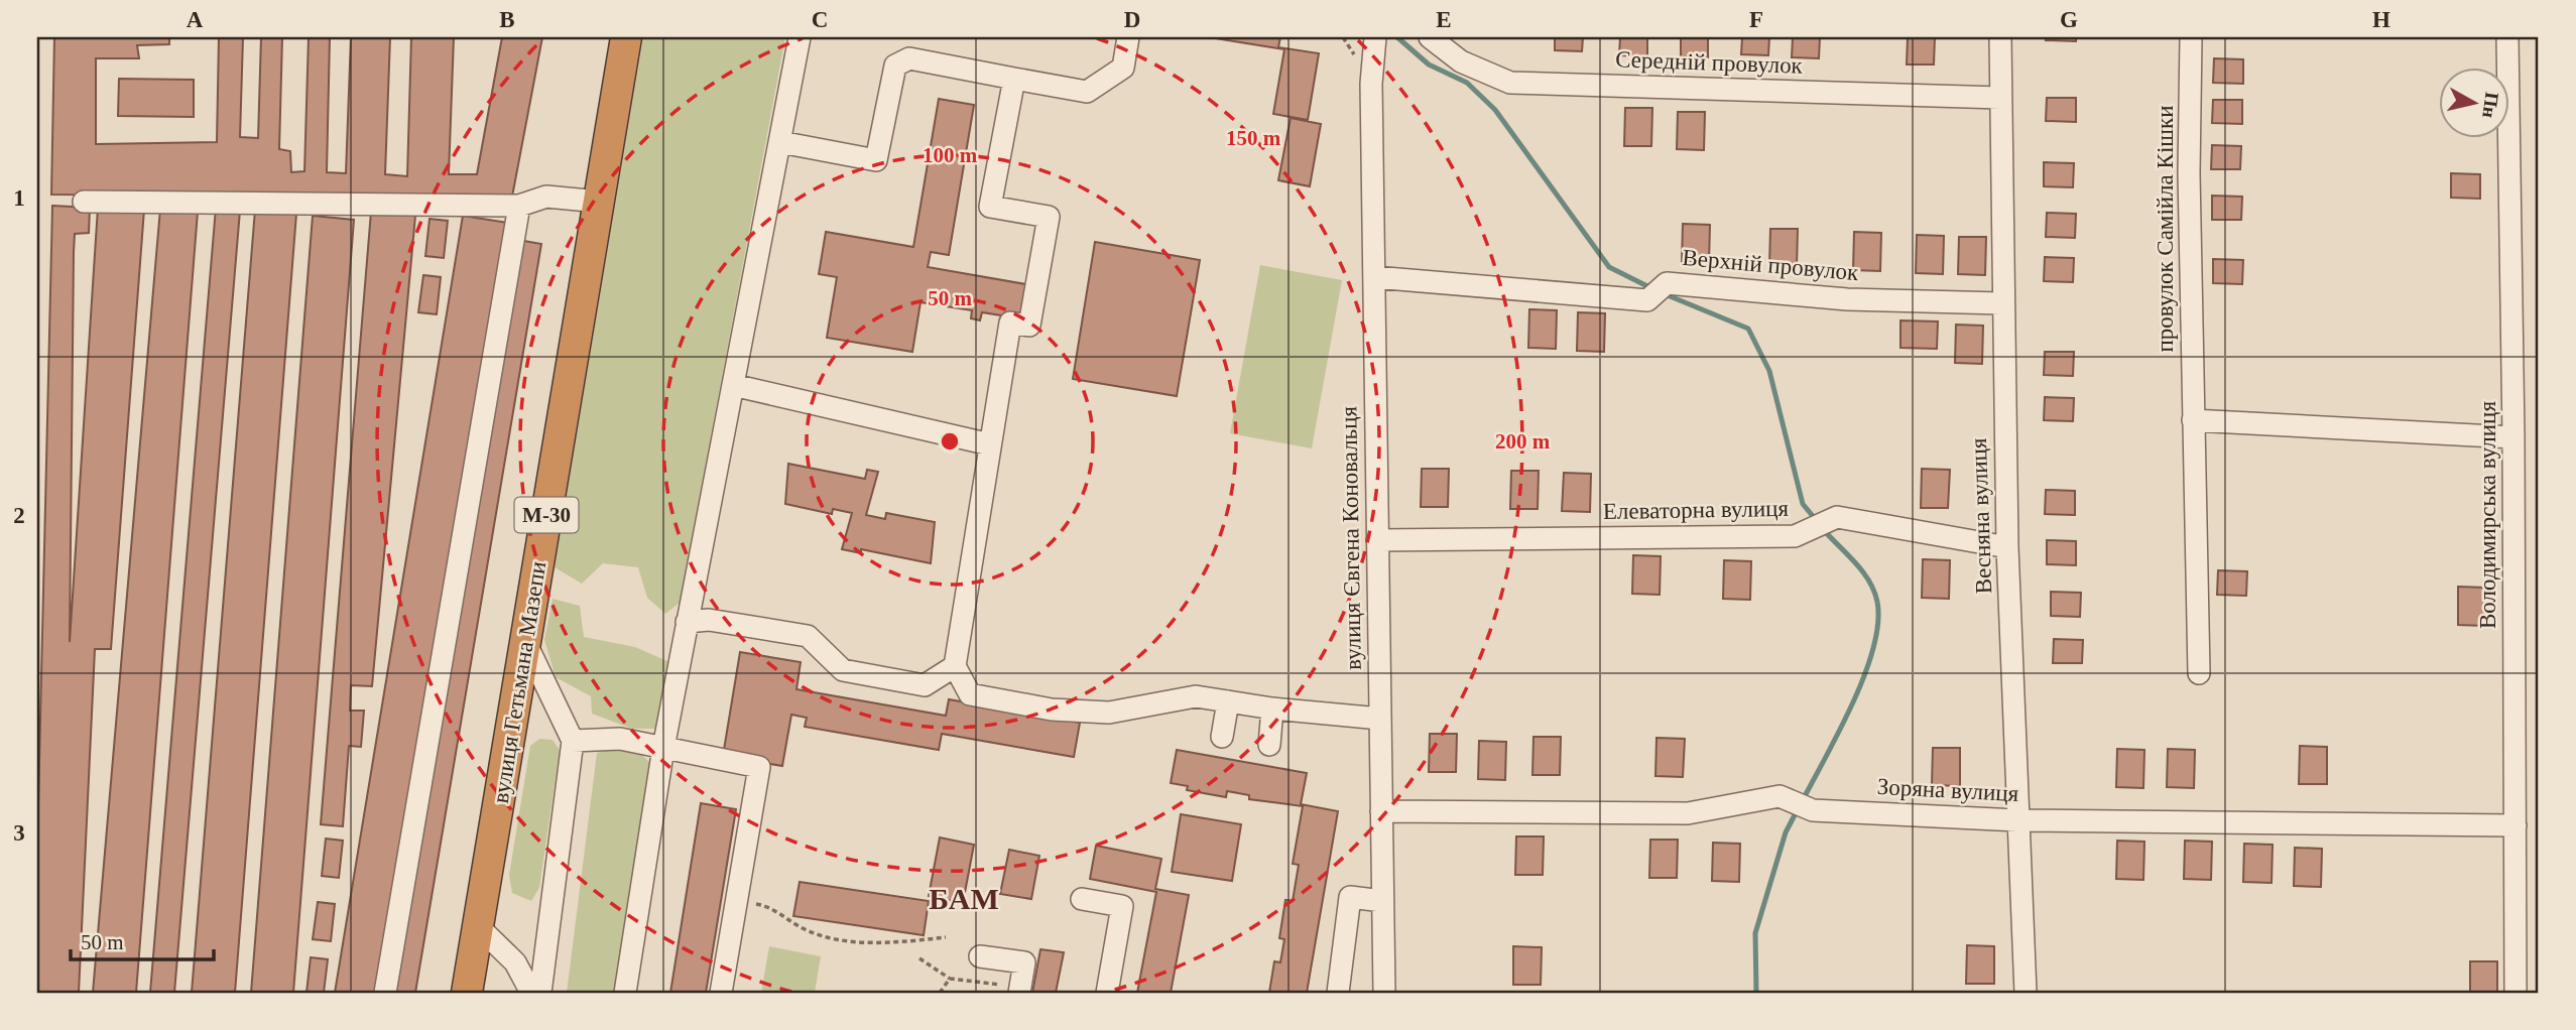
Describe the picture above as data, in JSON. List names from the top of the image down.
{
  "streets": {
    "highway": ["М-30", "вулиця Гетьмана Мазепи"],
    "street": [
      "Середній провулок",
      "провулок Самійла Кішки",
      "Верхній провулок",
      "Елеваторна вулиця",
      "Володимирська вулиця",
      "Весняна вулиця",
      "вулиця Євгена Коновальця",
      "Зоряна вулиця"
    ]
  },
  "crossings": [
    ["Середній провулок", "Весняна вулиця"],
    ["Верхній провулок", "Весняна вулиця"],
    ["Верхній провулок", "вулиця Євгена Коновальця"],
    ["Елеваторна вулиця", "Весняна вулиця"],
    ["Елеваторна вулиця", "вулиця Євгена Коновальця"],
    ["Володимирська вулиця", "Зоряна вулиця"],
    ["Весняна вулиця", "Зоряна вулиця"],
    ["вулиця Євгена Коновальця", "Зоряна вулиця"]
  ],
  "districts": ["БАМ"],
  "scale_bar": "50 m",
  "north": "right",
  "grid": {
    "columns": [
      "A",
      "B",
      "C",
      "D",
      "E",
      "F",
      "G",
      "H"
    ],
    "rows": ["1", "2", "3"]
  },
  "rings": [
    "150 m",
    "100 m",
    "50 m",
    "200 m"
  ]
}
